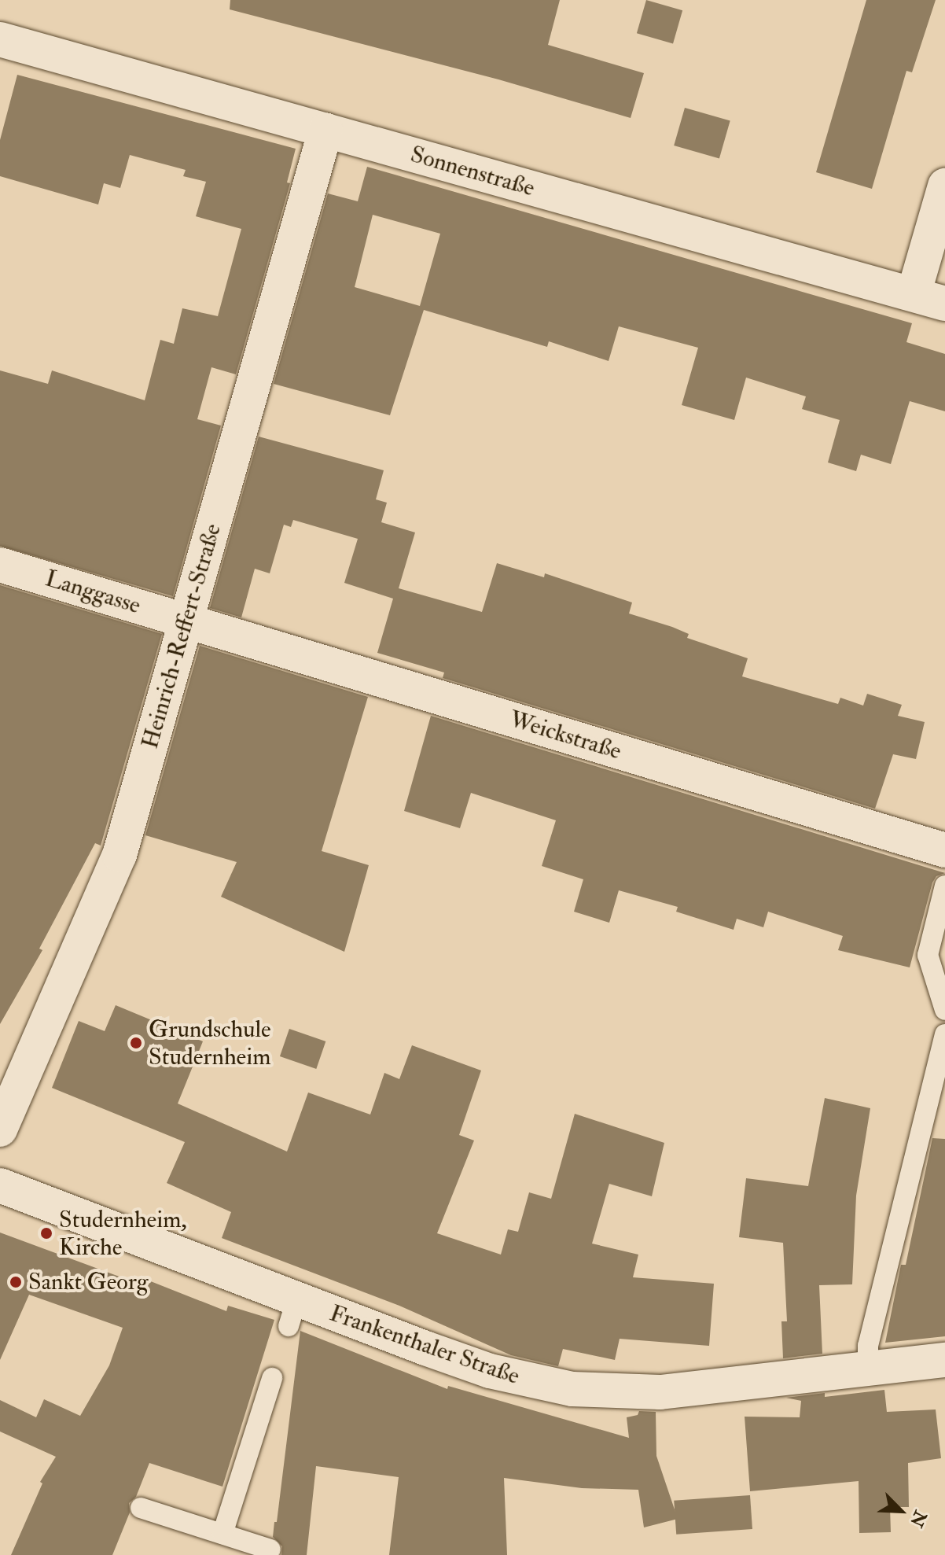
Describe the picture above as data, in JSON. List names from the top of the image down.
{
  "streets": {
    "street": [
      "Sonnenstraße",
      "Langgasse",
      "Heinrich-Reffert-Straße",
      "Weickstraße",
      "Frankenthaler Straße"
    ]
  },
  "crossings": [
    ["Sonnenstraße", "Heinrich-Reffert-Straße"],
    ["Langgasse", "Heinrich-Reffert-Straße"],
    ["Langgasse", "Weickstraße"],
    ["Heinrich-Reffert-Straße", "Weickstraße"]
  ],
  "places": ["Grundschule Studernheim", "Studernheim, Kirche", "Sankt Georg"],
  "north": "bottom right"
}
